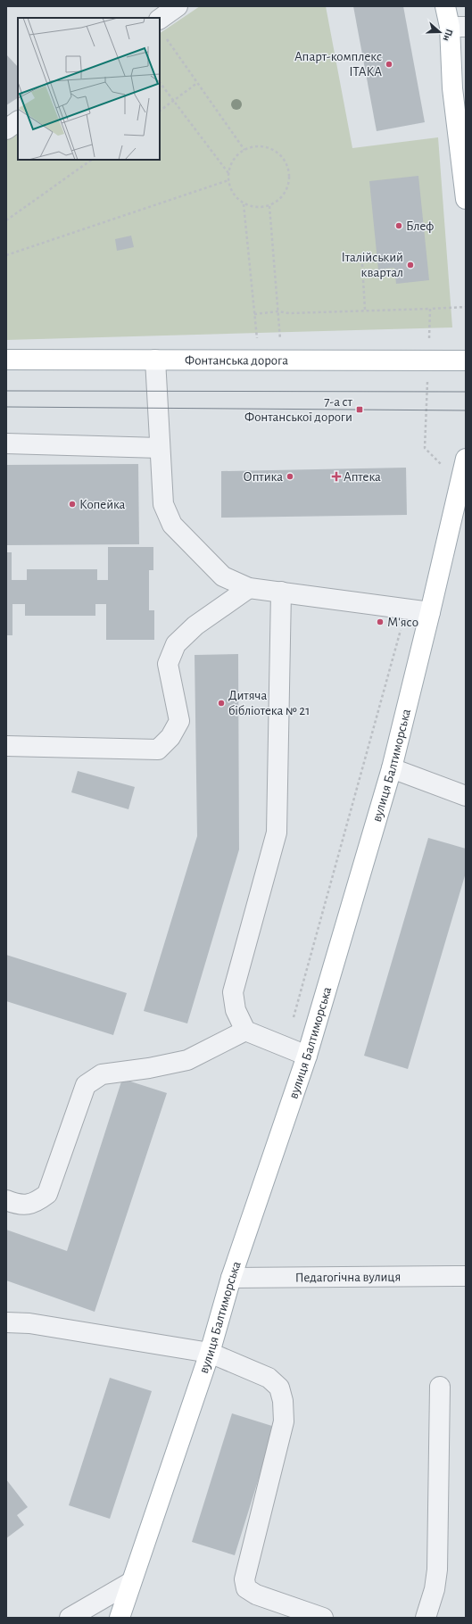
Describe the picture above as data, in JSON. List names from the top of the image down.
{
  "streets": {
    "main road": ["Фонтанська дорога", "вулиця Балтиморська"],
    "street": ["Педагогічна вулиця"]
  },
  "crossings": [
    ["вулиця Балтиморська", "Педагогічна вулиця"]
  ],
  "places": {
    "other": [
      "Апарт-комплекс ІТАКА",
      "Блеф",
      "Італійський квартал",
      "Оптика",
      "Копейка",
      "М'ясо",
      "Дитяча бібліотека № 21"
    ],
    "transit": ["7-а ст Фонтанської дороги"],
    "health": ["Аптека"]
  },
  "north": "right"
}
